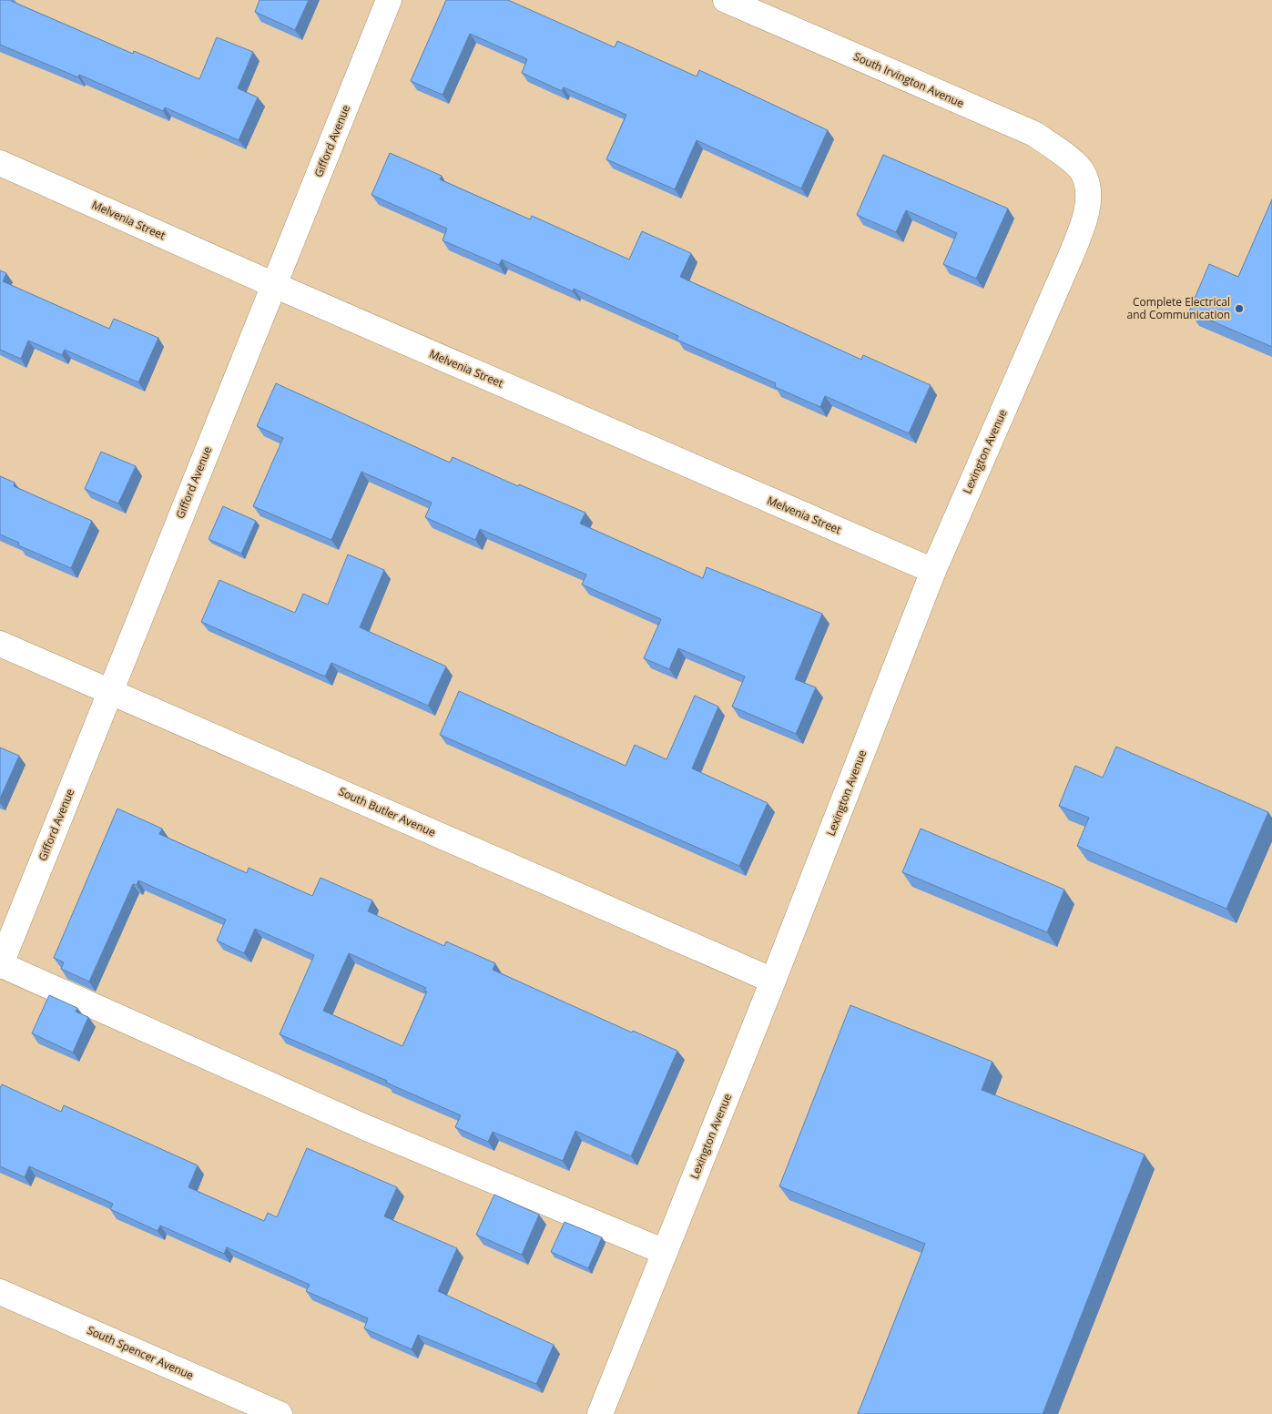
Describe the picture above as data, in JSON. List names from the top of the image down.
{
  "streets": {
    "street": [
      "South Irvington Avenue",
      "Gifford Avenue",
      "Melvenia Street",
      "Lexington Avenue",
      "South Butler Avenue",
      "South Spencer Avenue"
    ]
  },
  "crossings": [
    ["South Irvington Avenue", "Lexington Avenue"],
    ["Gifford Avenue", "Melvenia Street"],
    ["Gifford Avenue", "South Butler Avenue"],
    ["Melvenia Street", "Lexington Avenue"],
    ["Lexington Avenue", "South Butler Avenue"]
  ],
  "places": ["Complete Electrical and Communication"]
}
